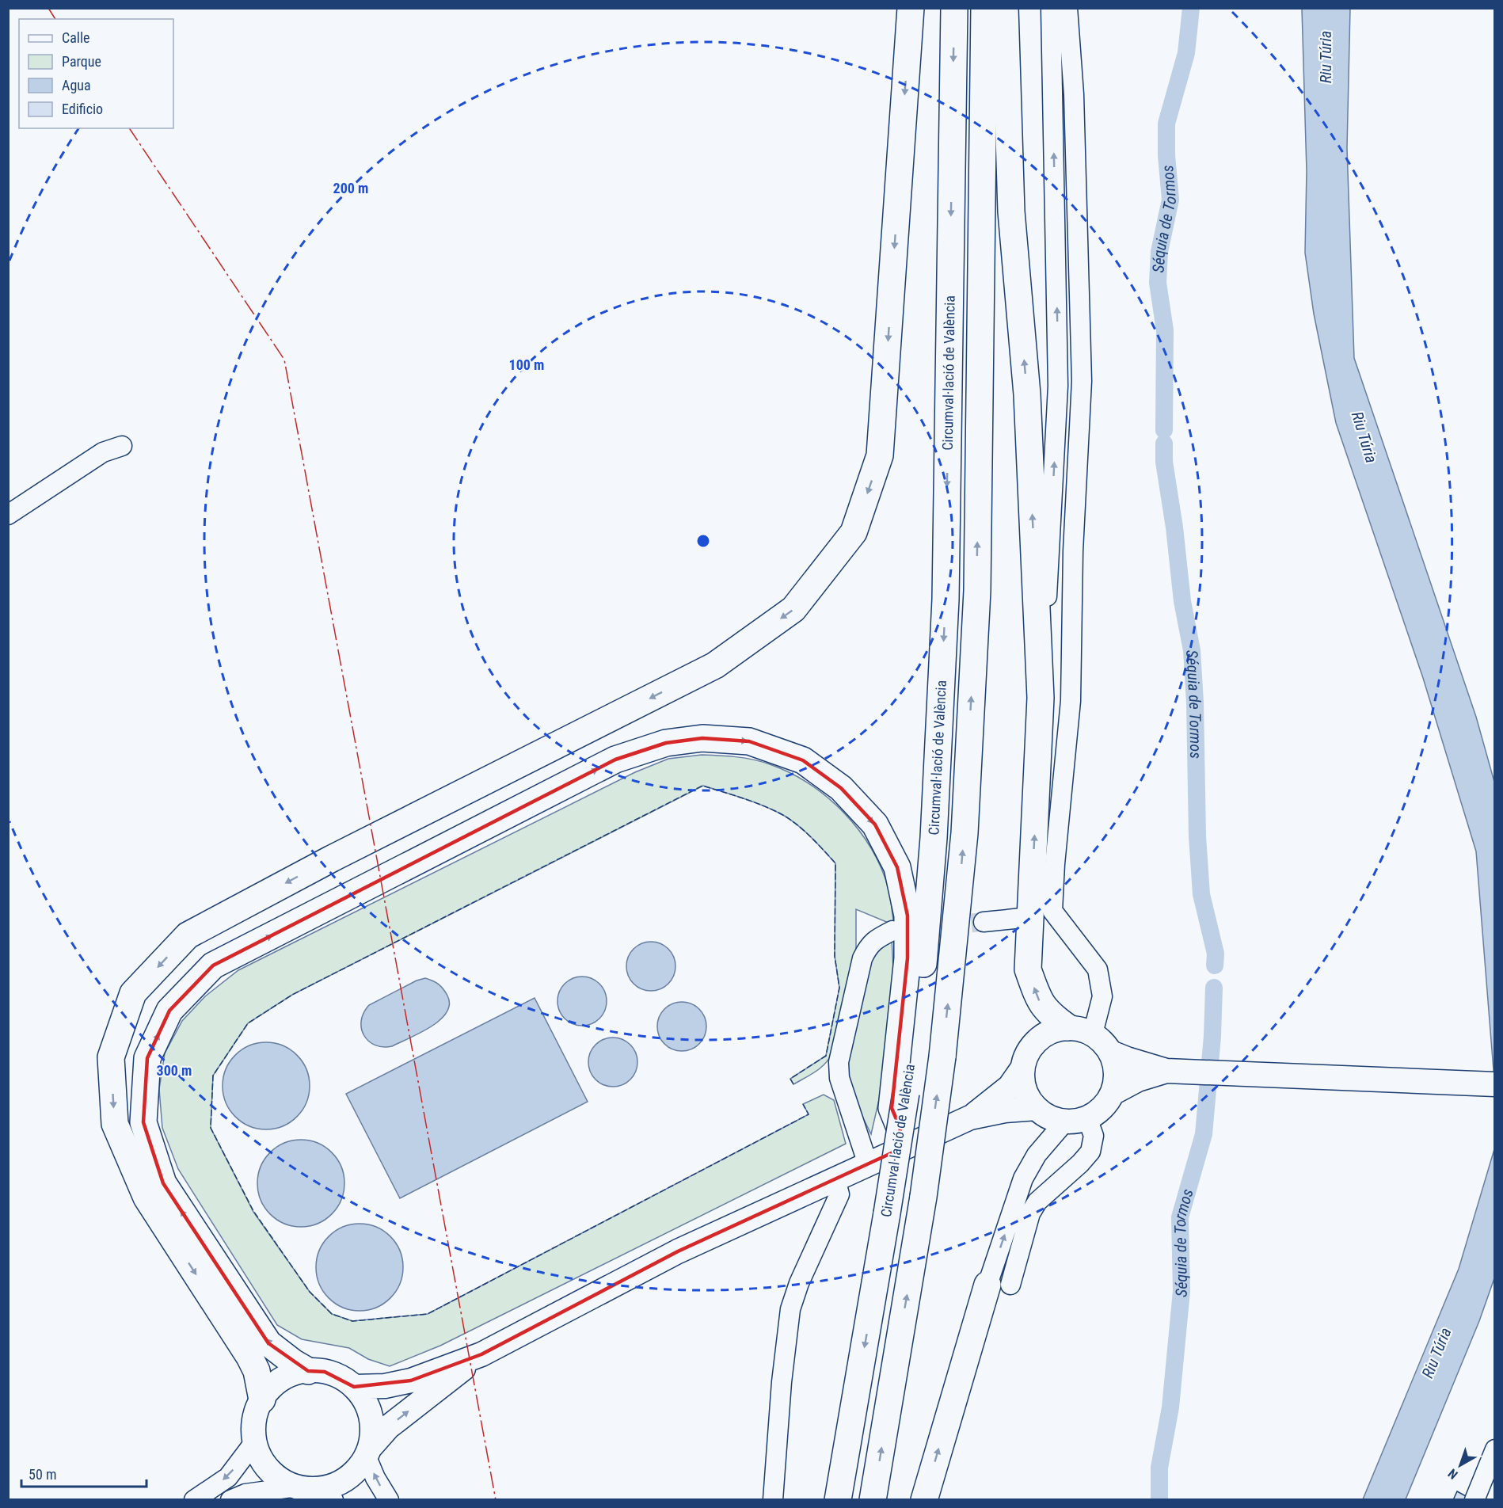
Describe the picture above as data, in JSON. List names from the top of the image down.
{
  "streets": {
    "highway": ["Circumval·lació de València"]
  },
  "water": ["Riu Túria", "Séquia de Tormos"],
  "legend": [
    "Calle",
    "Parque",
    "Agua",
    "Edificio"
  ],
  "scale_bar": "50 m",
  "north": "bottom left",
  "rings": ["200 m", "100 m", "300 m"]
}
